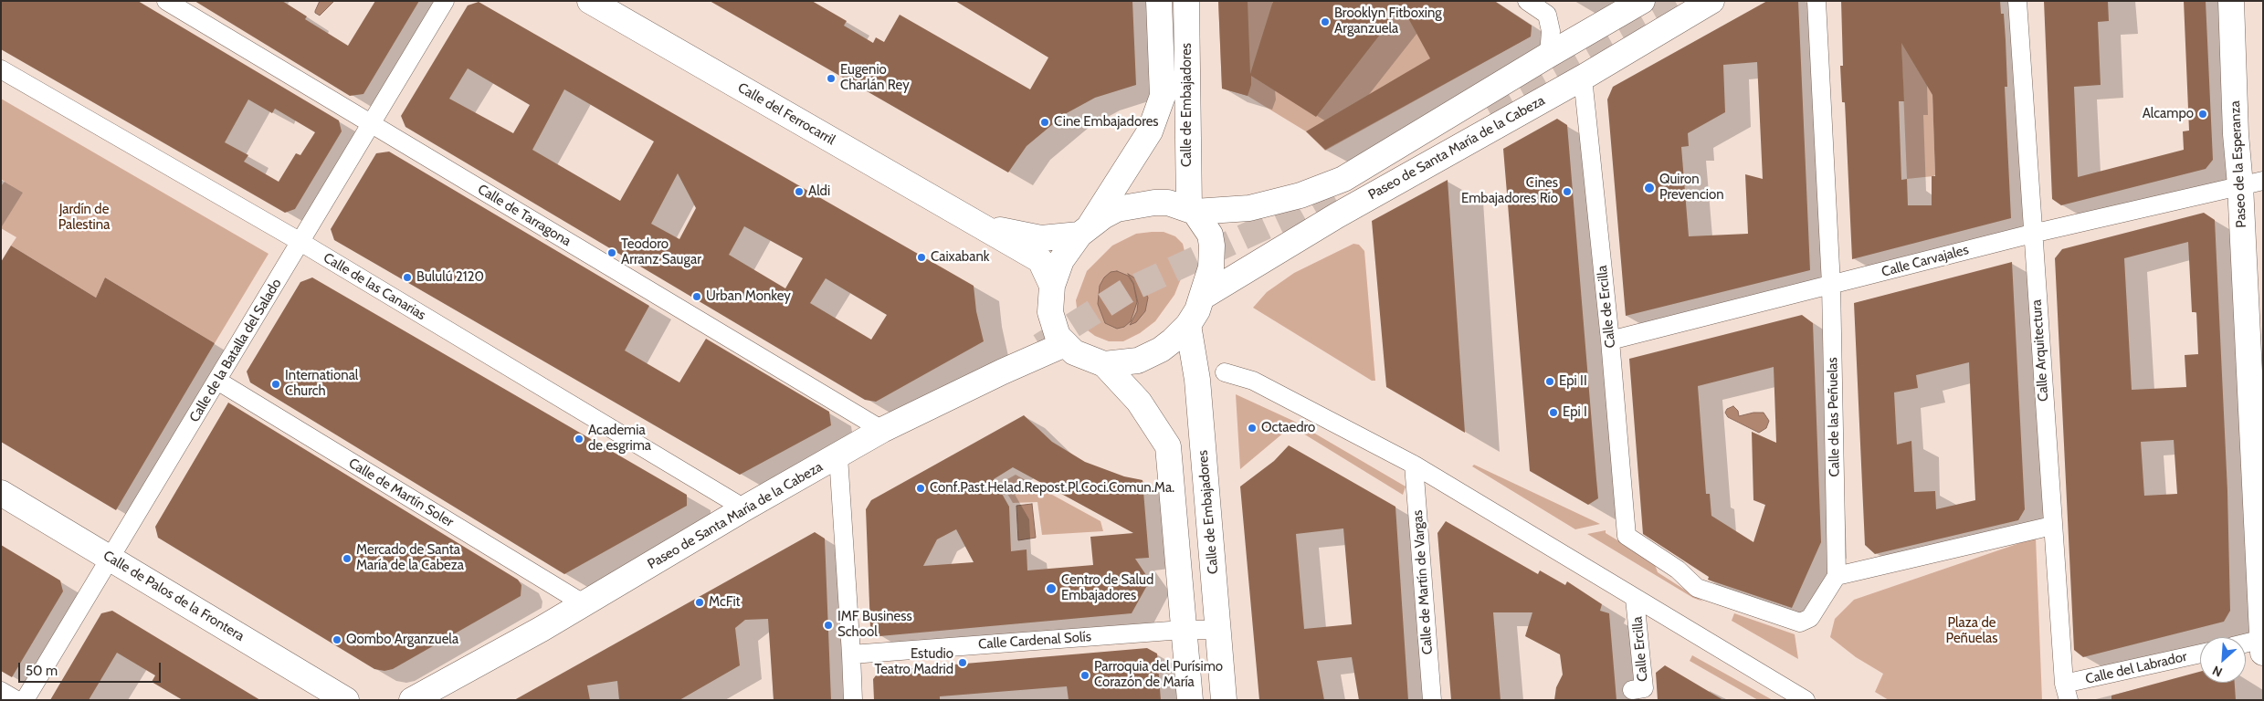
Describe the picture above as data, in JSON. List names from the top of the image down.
{
  "streets": {
    "main road": [
      "Calle de Embajadores",
      "Calle del Ferrocarril",
      "Paseo de Santa María de la Cabeza",
      "Paseo de la Esperanza",
      "Calle de Palos de la Frontera"
    ],
    "street": [
      "Calle de Tarragona",
      "Calle Carvajales",
      "Calle de las Canarias",
      "Calle de Ercilla",
      "Calle de la Batalla del Salado",
      "Calle Arquitectura",
      "Calle de las Peñuelas",
      "Calle de Martín Soler",
      "Calle de Martín de Vargas",
      "Calle Cardenal Solís",
      "Calle Ercilla",
      "Calle del Labrador"
    ]
  },
  "crossings": [
    ["Calle de Embajadores", "Calle del Ferrocarril"],
    ["Calle de Embajadores", "Paseo de Santa María de la Cabeza"],
    ["Calle de Embajadores", "Calle Cardenal Solís"],
    ["Calle del Ferrocarril", "Paseo de Santa María de la Cabeza"],
    ["Paseo de Santa María de la Cabeza", "Calle de Tarragona"],
    ["Paseo de Santa María de la Cabeza", "Calle de las Canarias"],
    ["Paseo de Santa María de la Cabeza", "Calle de Ercilla"],
    ["Paseo de Santa María de la Cabeza", "Calle de Martín Soler"],
    ["Paseo de la Esperanza", "Calle Carvajales"],
    ["Calle de Tarragona", "Calle de la Batalla del Salado"],
    ["Calle Carvajales", "Calle de Ercilla"],
    ["Calle Carvajales", "Calle Arquitectura"],
    ["Calle Carvajales", "Calle de las Peñuelas"],
    ["Calle de las Canarias", "Calle de la Batalla del Salado"],
    ["Calle de Ercilla", "Calle de las Peñuelas"],
    ["Calle de la Batalla del Salado", "Calle de Martín Soler"],
    ["Calle de la Batalla del Salado", "Calle de Palos de la Frontera"],
    ["Calle Arquitectura", "Calle del Labrador"]
  ],
  "parks": ["Jardín de Palestina", "Plaza de Peñuelas"],
  "places": [
    "Brooklyn Fitboxing Arganzuela",
    "Eugenio Charlán Rey",
    "Alcampo",
    "Cine Embajadores",
    "Quiron Prevencion",
    "Aldi",
    "Cines Embajadores Río",
    "Teodoro Arranz Saugar",
    "Caixabank",
    "Bululú 2120",
    "Urban Monkey",
    "Epi II",
    "International Church",
    "Epi I",
    "Octaedro",
    "Academia de esgrima",
    "Conf.Past.Helad.Repost.Pl.Coci.Comun.Ma.",
    "Mercado de Santa María de la Cabeza",
    "Centro de Salud Embajadores",
    "McFit",
    "IMF Business School",
    "Qombo Arganzuela",
    "Estudio Teatro Madrid",
    "Parroquia del Purísimo Corazón de María"
  ],
  "scale_bar": "50 m",
  "north": "bottom left"
}
